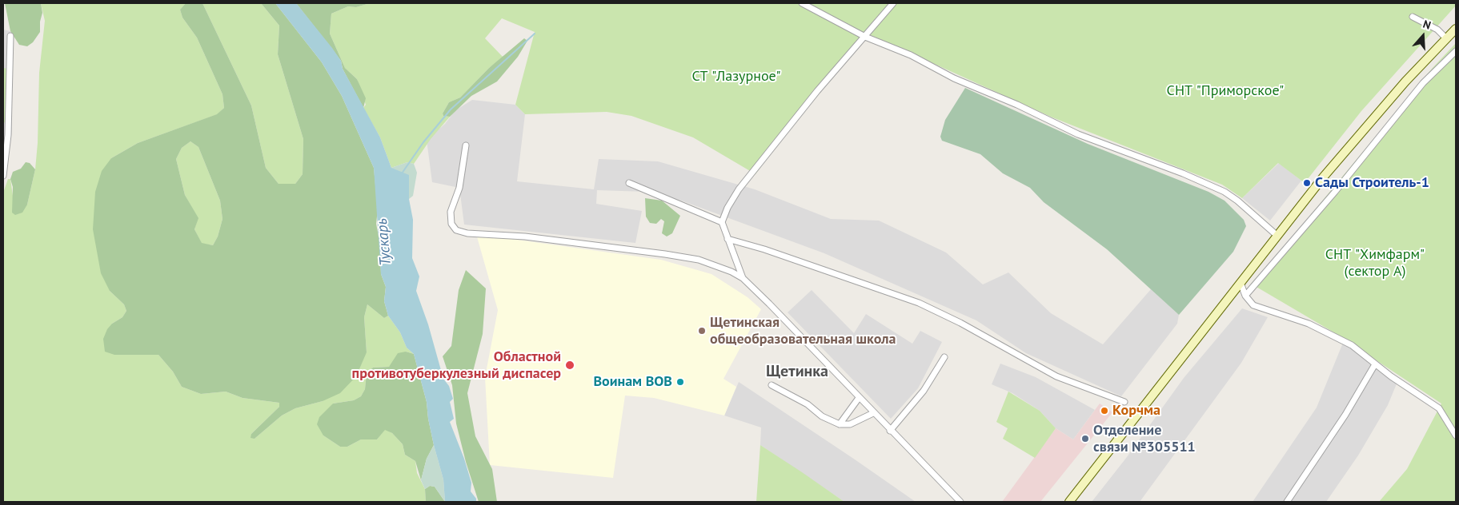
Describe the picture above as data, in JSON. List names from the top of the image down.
{
  "districts": ["Щетинка"],
  "water": ["Тускарь"],
  "parks": ["СТ \"Лазурное\"", "СНТ \"Приморское\"", "СНТ \"Химфарм\" (сектор А)"],
  "places": [
    "Сады Строитель-1",
    "Щетинская общеобразовательная школа",
    "Областной противотуберкулезный диспасер",
    "Воинам ВОВ",
    "Корчма",
    "Отделение связи №305511"
  ],
  "north": "top"
}
